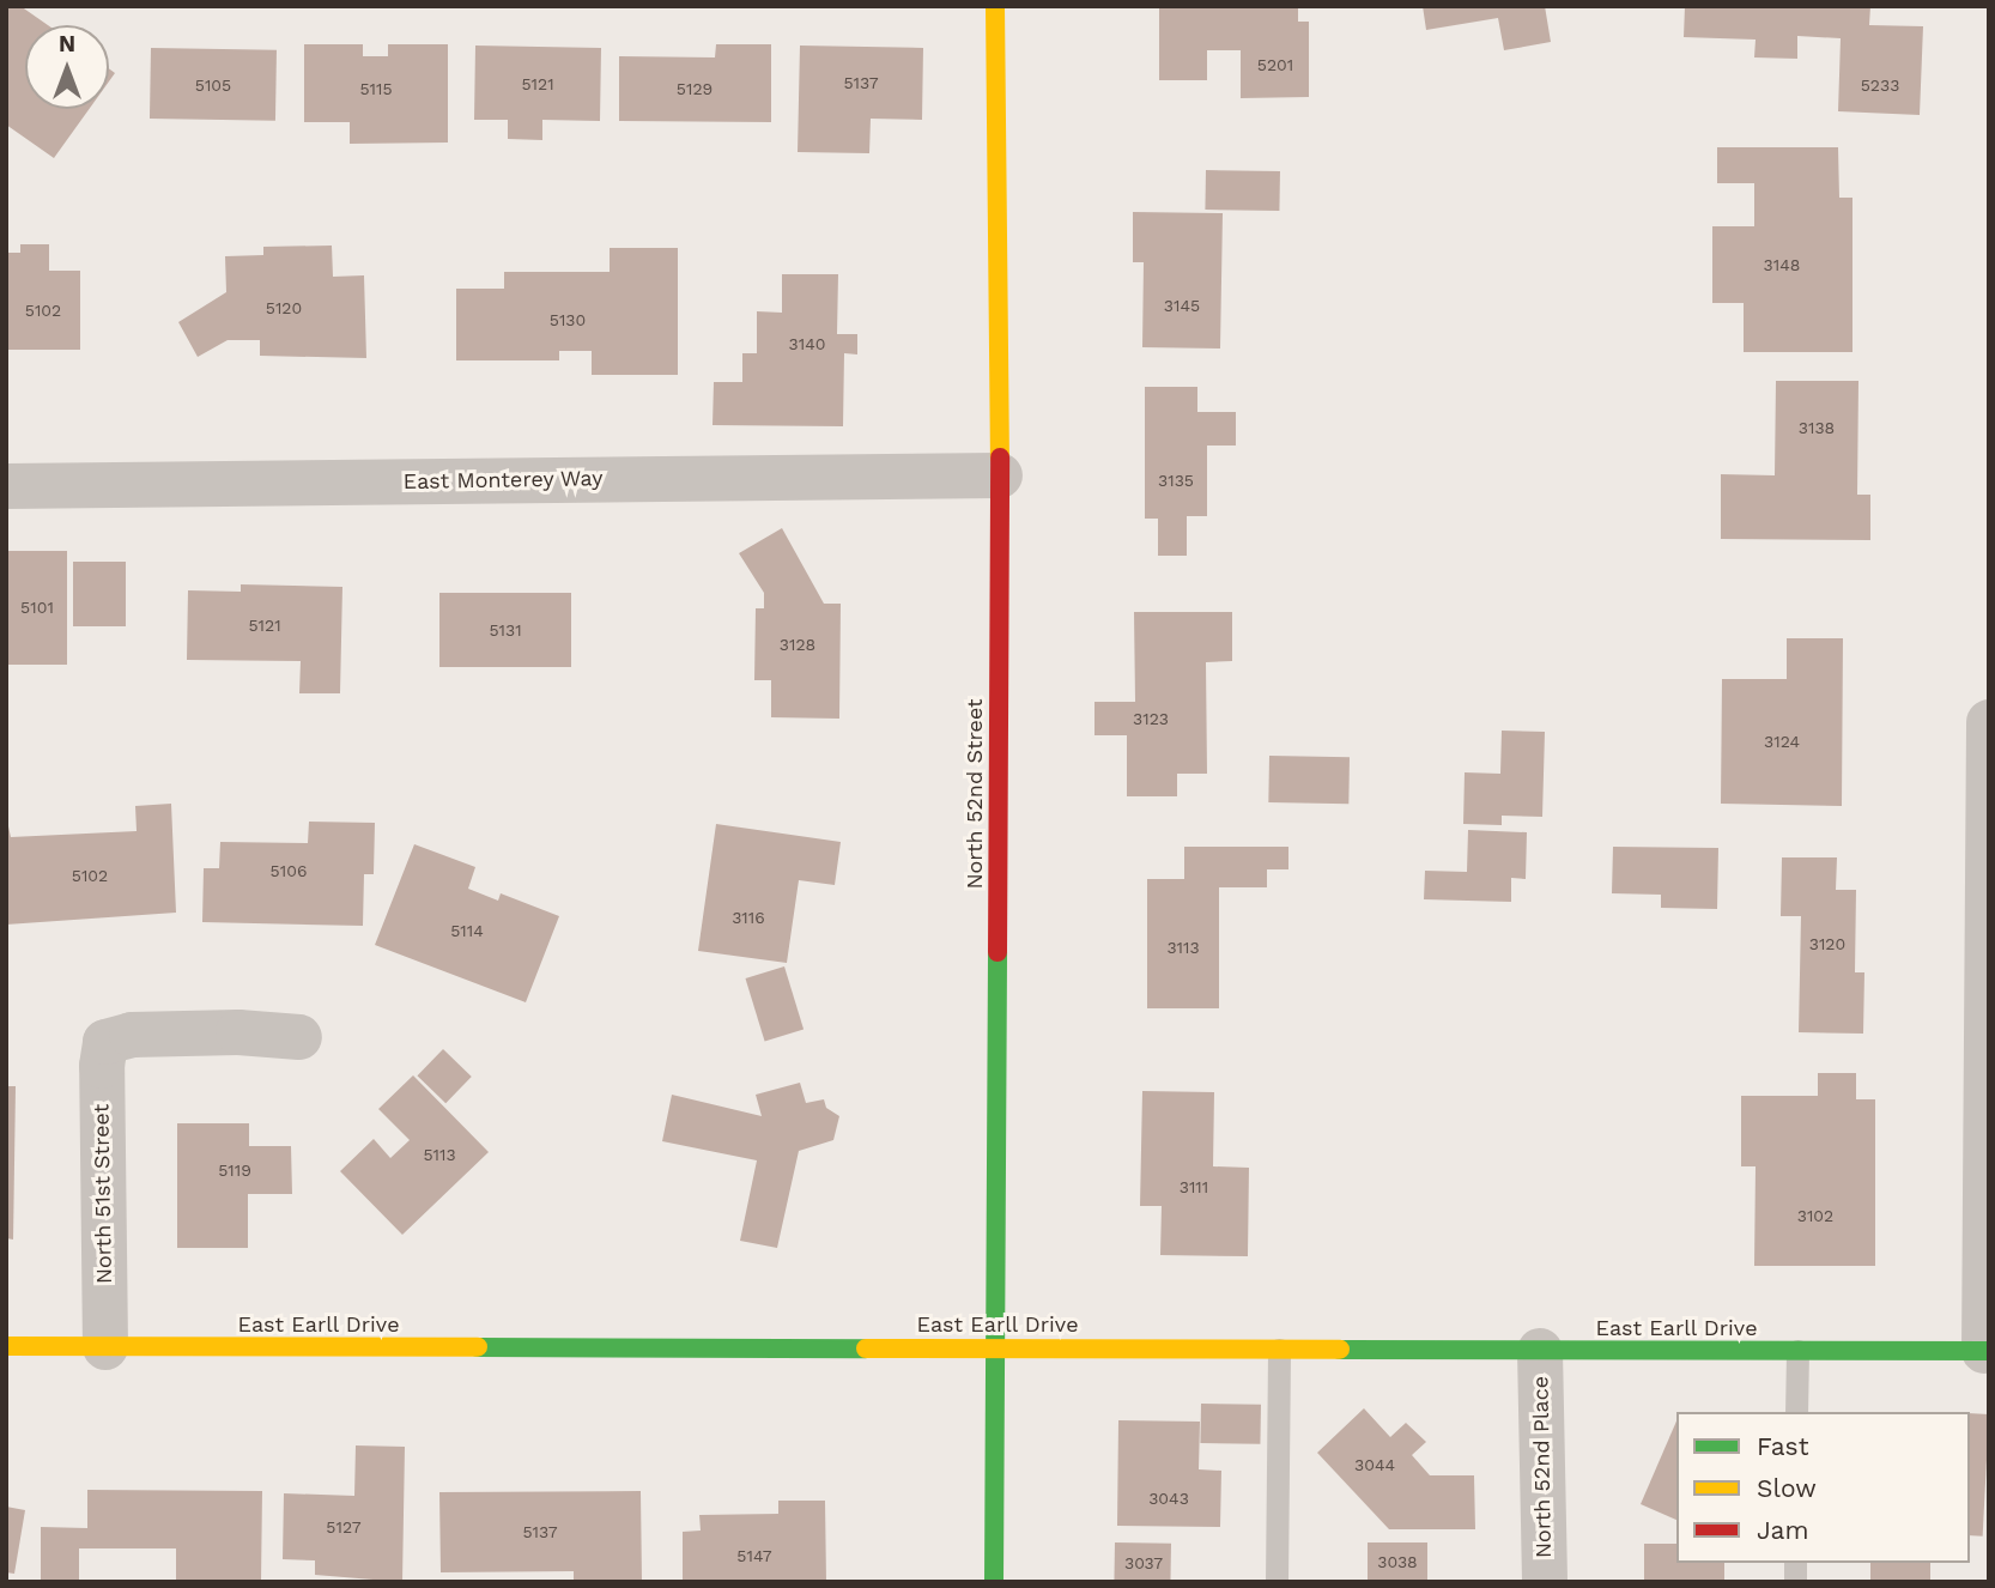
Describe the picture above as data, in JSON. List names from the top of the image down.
{
  "streets": {
    "street": [
      "East Monterey Way",
      "North 52nd Street",
      "North 51st Street",
      "East Earll Drive",
      "North 52nd Place"
    ]
  },
  "crossings": [
    ["East Monterey Way", "North 52nd Street"],
    ["North 52nd Street", "East Earll Drive"],
    ["North 51st Street", "East Earll Drive"],
    ["East Earll Drive", "North 52nd Place"]
  ],
  "house_numbers": [
    "5201",
    "5137",
    "5121",
    "5105",
    "5233",
    "5115",
    "5129",
    "3148",
    "3145",
    "5120",
    "5102",
    "5130",
    "3140",
    "3138",
    "3135",
    "5101",
    "5121",
    "5131",
    "3128",
    "3123",
    "3124",
    "5106",
    "5102",
    "3116",
    "5114",
    "3120",
    "3113",
    "5113",
    "5119",
    "3111",
    "3102",
    "3044",
    "3043",
    "5127",
    "5137",
    "5147",
    "3038",
    "3037"
  ],
  "legend": ["Fast", "Slow", "Jam"],
  "north": "top"
}
